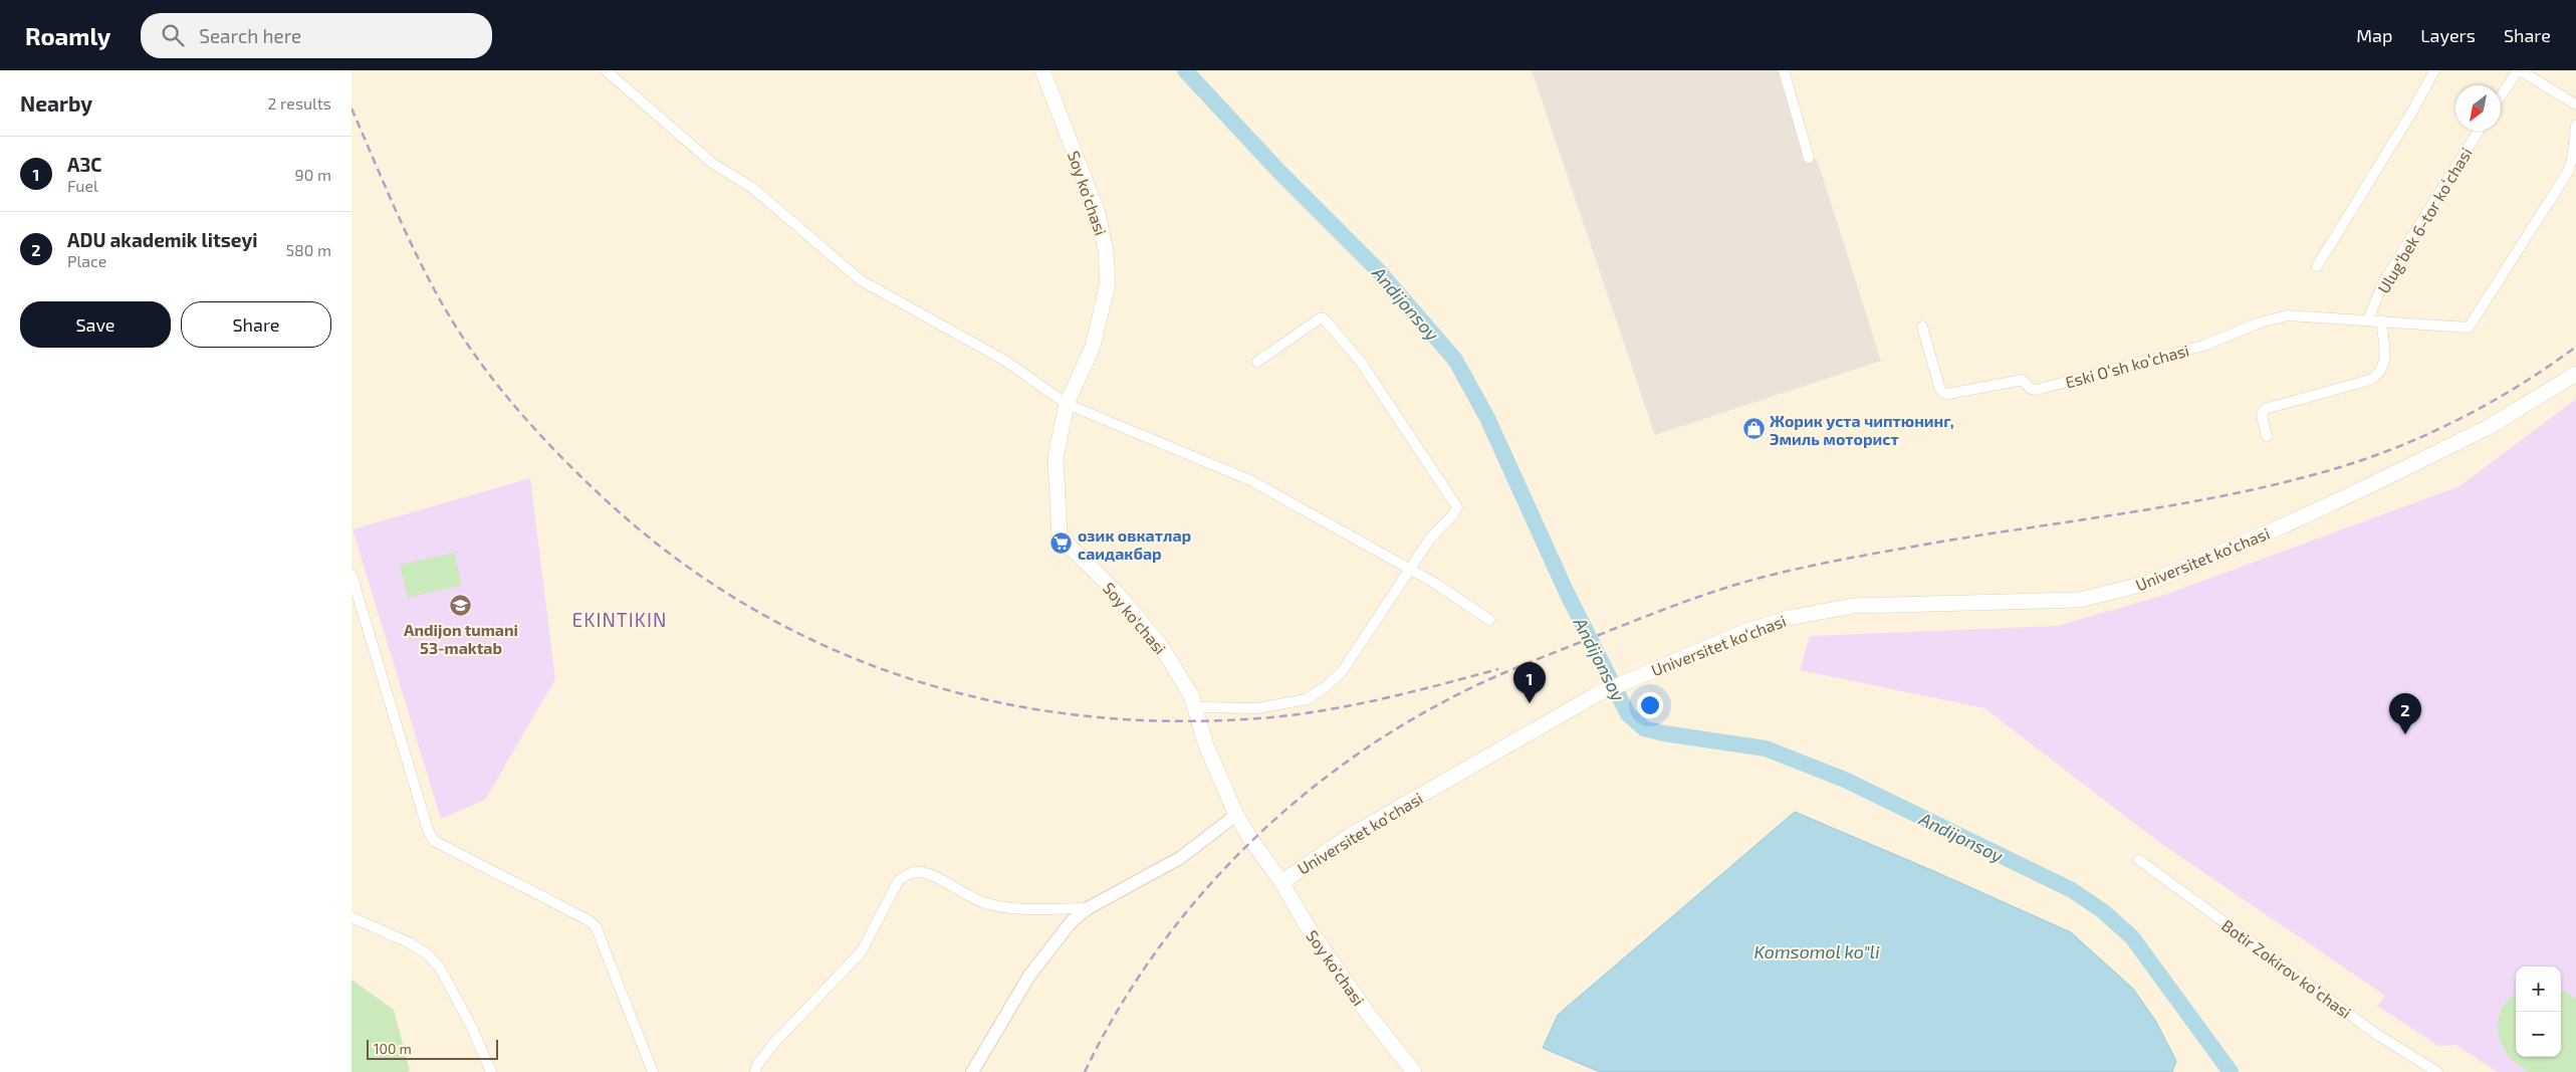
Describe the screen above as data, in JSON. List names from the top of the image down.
{
  "streets": {
    "main road": ["Soy ko'chasi", "Universitet kо‘chasi"],
    "street": ["Ulug‘bek 6-tor koʻchasi", "Eski Oʻsh koʻchasi", "Botir Zokirov koʻchasi"]
  },
  "crossings": [
    ["Soy ko'chasi", "Universitet kо‘chasi"],
    ["Ulug‘bek 6-tor koʻchasi", "Eski Oʻsh koʻchasi"]
  ],
  "districts": ["EKINTIKIN"],
  "water": ["Andijonsoy", "Komsomol ko\"li"],
  "places": {
    "shop": ["Жорик уста чиптюнинг, Эмиль моторист"],
    "supermarket": ["озик овкатлар саидакбар"],
    "school or university": ["Andijon tumani 53-maktab"]
  },
  "scale_bar": "100 m",
  "north": "bottom left",
  "page": {
    "header": "Roamly",
    "search": "Search here",
    "nav": ["Map", "Layers", "Share"],
    "heading": ["Nearby", "2 results"],
    "list": [
      {
        "mark": "1",
        "name": "АЗС",
        "note": "Fuel",
        "value": "90 m"
      },
      {
        "mark": "2",
        "name": "ADU akademik litseyi",
        "note": "Place",
        "value": "580 m"
      }
    ],
    "buttons": ["Save", "Share"],
    "pins": ["1", "2"],
    "map_buttons": ["+", "−"],
    "scale": "100 m"
  }
}
